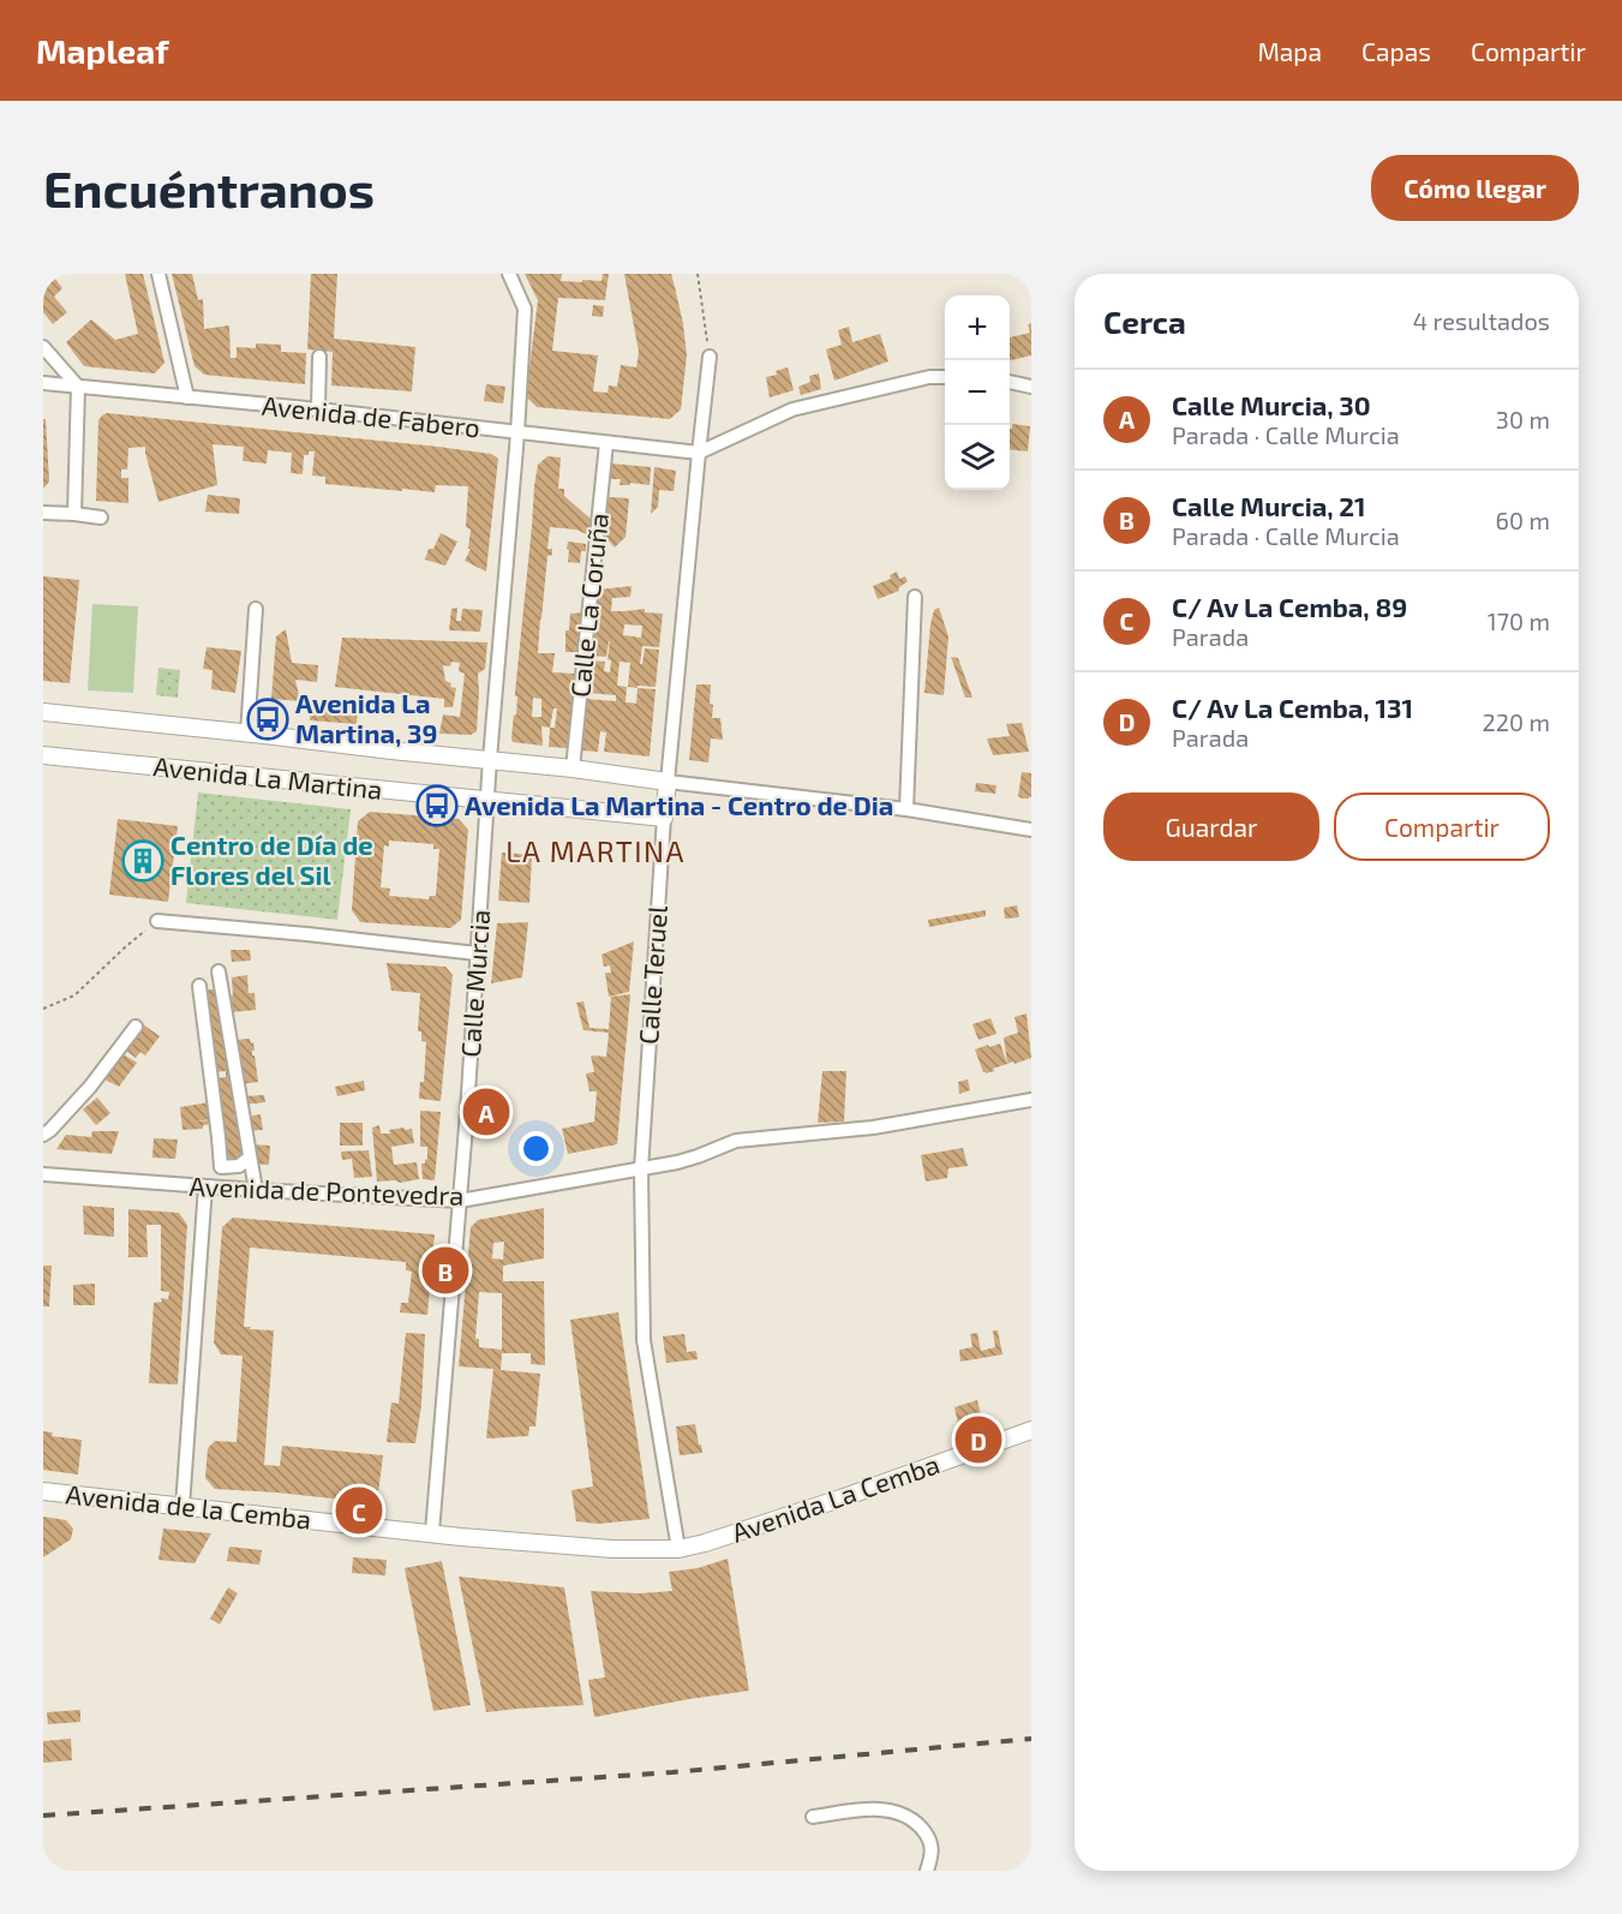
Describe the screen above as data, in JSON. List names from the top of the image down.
{
  "streets": {
    "street": [
      "Avenida de Fabero",
      "Calle La Coruña",
      "Avenida La Martina",
      "Calle Teruel",
      "Calle Murcia",
      "Avenida de Pontevedra",
      "Avenida La Cemba",
      "Avenida de la Cemba"
    ]
  },
  "crossings": [
    ["Avenida de Fabero", "Calle La Coruña"],
    ["Avenida de Fabero", "Calle Teruel"],
    ["Avenida de Fabero", "Calle Murcia"],
    ["Calle La Coruña", "Avenida La Martina"],
    ["Avenida La Martina", "Calle Teruel"],
    ["Avenida La Martina", "Calle Murcia"],
    ["Calle Teruel", "Avenida de Pontevedra"],
    ["Calle Teruel", "Avenida La Cemba"],
    ["Calle Teruel", "Avenida de la Cemba"],
    ["Calle Murcia", "Avenida de Pontevedra"],
    ["Calle Murcia", "Avenida de la Cemba"],
    ["Avenida La Cemba", "Avenida de la Cemba"]
  ],
  "districts": ["LA MARTINA"],
  "places": {
    "bus stop": ["Avenida La Martina, 39", "Avenida La Martina - Centro de Dia"],
    "building": ["Centro de Día de Flores del Sil"]
  },
  "page": {
    "header": "Mapleaf",
    "nav": ["Mapa", "Capas", "Compartir"],
    "buttons": [
      "Cómo llegar",
      ["Guardar", "Compartir"]
    ],
    "title": "Encuéntranos",
    "heading": ["Cerca", "4 resultados"],
    "map_buttons": ["+", "−"],
    "list": [
      {
        "mark": "A",
        "name": "Calle Murcia, 30",
        "note": "Parada · Calle Murcia",
        "value": "30 m"
      },
      {
        "mark": "B",
        "name": "Calle Murcia, 21",
        "note": "Parada · Calle Murcia",
        "value": "60 m"
      },
      {
        "mark": "C",
        "name": "C/ Av La Cemba, 89",
        "note": "Parada",
        "value": "170 m"
      },
      {
        "mark": "D",
        "name": "C/ Av La Cemba, 131",
        "note": "Parada",
        "value": "220 m"
      }
    ],
    "pins": [
      "A",
      "B",
      "D",
      "C"
    ]
  }
}
